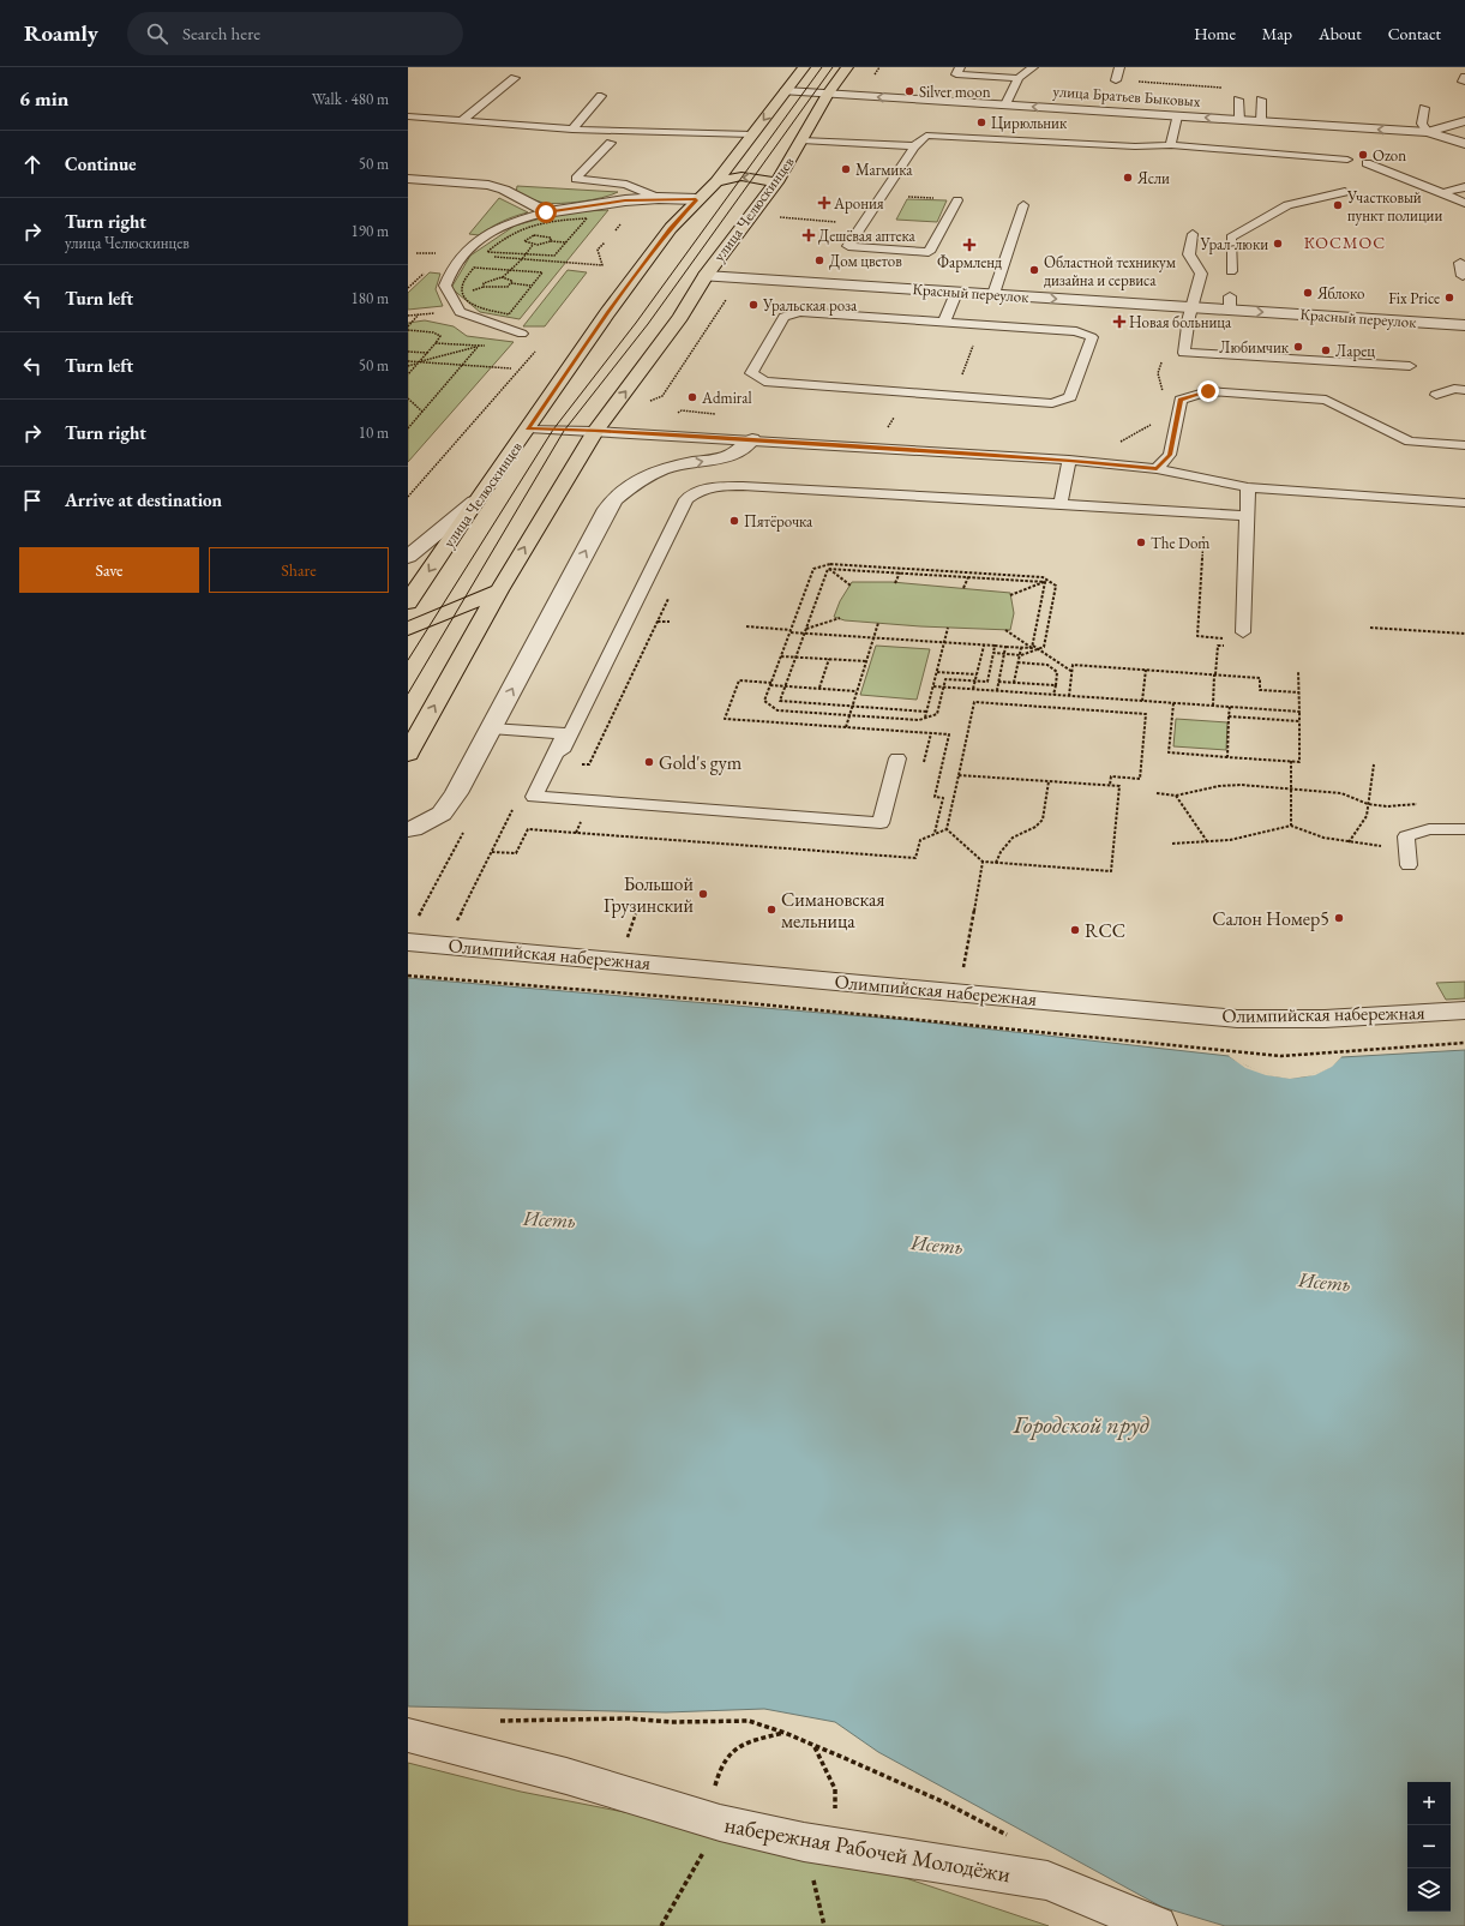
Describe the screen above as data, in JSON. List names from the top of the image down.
{
  "streets": {
    "main road": ["улица Челюскинцев"],
    "street": [
      "улица Братьев Быковых",
      "Красный переулок",
      "Олимпийская набережная",
      "набережная Рабочей Молодёжи"
    ]
  },
  "crossings": [
    ["улица Братьев Быковых", "улица Челюскинцев"],
    ["улица Челюскинцев", "Красный переулок"]
  ],
  "one_way": ["улица Братьев Быковых", "Красный переулок"],
  "districts": ["КОСМОС"],
  "water": ["Исеть", "Городской пруд"],
  "places": {
    "other": [
      "Silver moon",
      "Цирюльник",
      "Ozon",
      "Магмика",
      "Ясли",
      "Участковый пункт полиции",
      "Урал-люки",
      "Дом цветов",
      "Областной техникум дизайна и сервиса",
      "Яблоко",
      "Fix Price",
      "Уральская роза",
      "Любимчик",
      "Ларец",
      "Admiral",
      "Пятёрочка",
      "The Dom",
      "Gold's gym",
      "Большой Грузинский",
      "Симановская мельница",
      "Салон Номер5",
      "RCC"
    ],
    "health": [
      "Арония",
      "Дешёвая аптека",
      "Фармленд",
      "Новая больница"
    ]
  },
  "page": {
    "header": "Roamly",
    "search": "Search here",
    "nav": [
      "Home",
      "Map",
      "About",
      "Contact"
    ],
    "heading": ["6 min", "Walk · 480 m"],
    "list": [
      ["Continue", "50 m"],
      ["Turn right", "улица Челюскинцев", "190 m"],
      ["Turn left", "180 m"],
      ["Turn left", "50 m"],
      ["Turn right", "10 m"],
      "Arrive at destination"
    ],
    "buttons": ["Save", "Share"],
    "map_buttons": ["+", "−"]
  }
}
